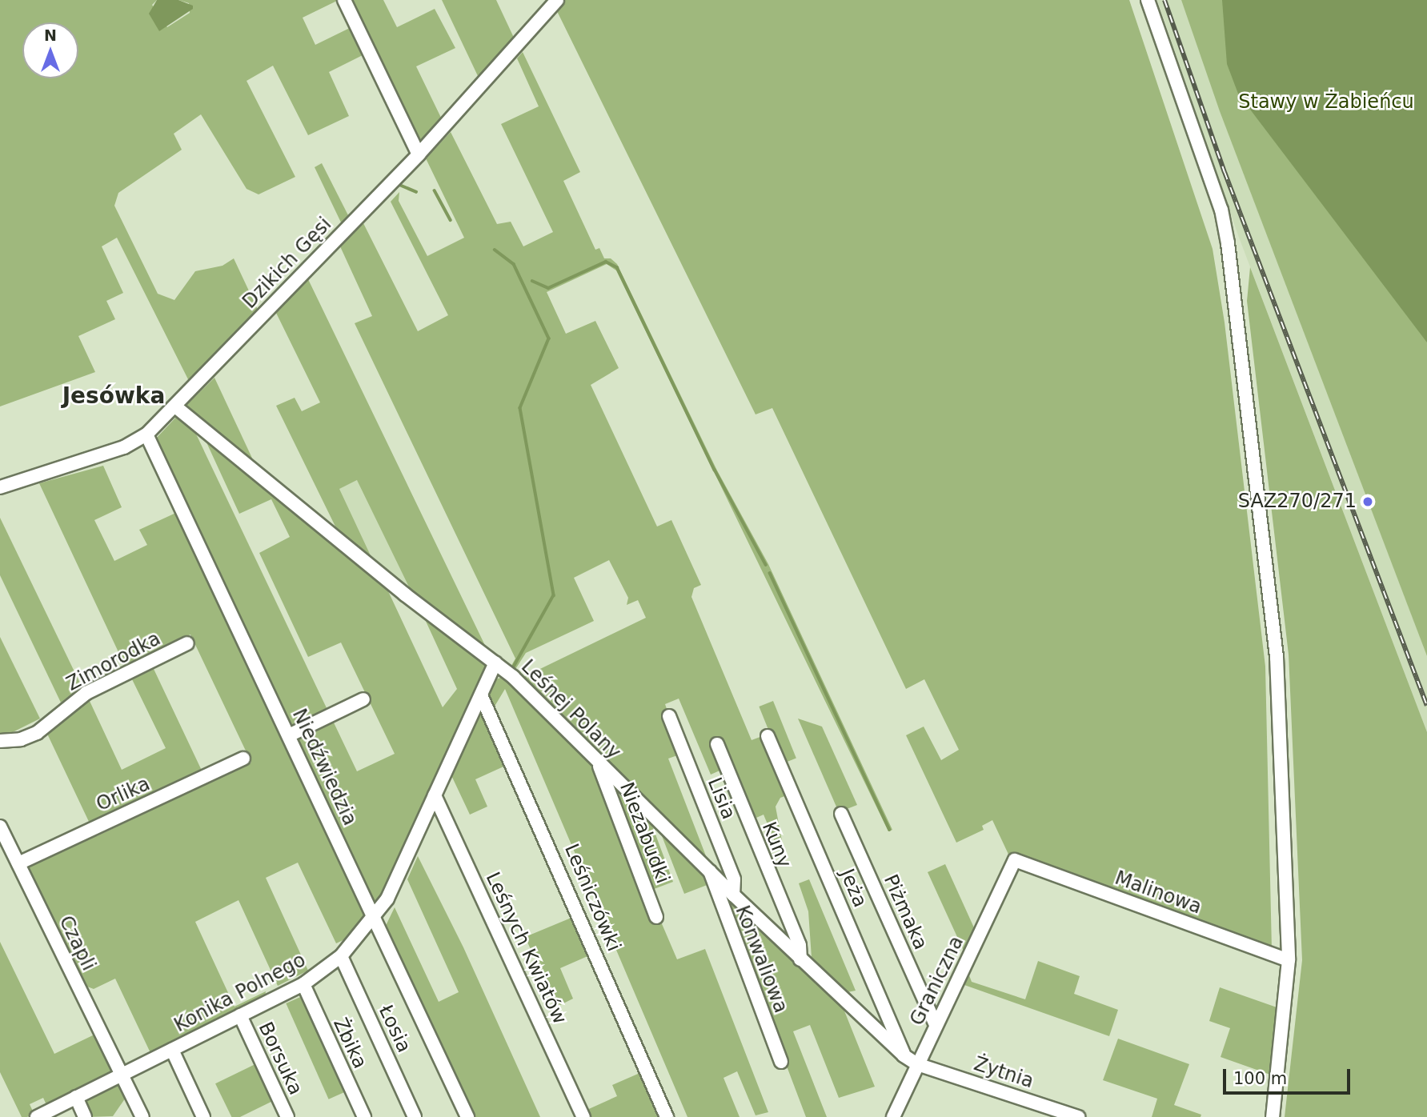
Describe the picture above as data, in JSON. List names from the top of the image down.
{
  "streets": {
    "street": [
      "Dzikich Gęsi",
      "Zimorodka",
      "Leśnej Polany",
      "Niedźwiedzia",
      "Orlika",
      "Lisia",
      "Niezabudki",
      "Kuny",
      "Jeża",
      "Malinowa",
      "Leśniczówki",
      "Piżmaka",
      "Czapli",
      "Leśnych Kwiatów",
      "Konwaliowa",
      "Graniczna",
      "Konika Polnego",
      "Łosia",
      "Żbika",
      "Borsuka",
      "Żytnia"
    ]
  },
  "crossings": [
    ["Dzikich Gęsi", "Leśnej Polany"],
    ["Dzikich Gęsi", "Niedźwiedzia"],
    ["Leśnej Polany", "Lisia"],
    ["Leśnej Polany", "Niezabudki"],
    ["Leśnej Polany", "Kuny"],
    ["Leśnej Polany", "Jeża"],
    ["Leśnej Polany", "Konwaliowa"],
    ["Leśnej Polany", "Graniczna"],
    ["Leśnej Polany", "Konika Polnego"],
    ["Leśnej Polany", "Żytnia"],
    ["Niedźwiedzia", "Konika Polnego"],
    ["Orlika", "Czapli"],
    ["Malinowa", "Graniczna"],
    ["Leśniczówki", "Konika Polnego"],
    ["Piżmaka", "Graniczna"],
    ["Czapli", "Konika Polnego"],
    ["Leśnych Kwiatów", "Konika Polnego"],
    ["Graniczna", "Żytnia"],
    ["Konika Polnego", "Łosia"],
    ["Konika Polnego", "Żbika"],
    ["Konika Polnego", "Borsuka"]
  ],
  "districts": ["Jesówka"],
  "parks": ["Stawy w Żabieńcu"],
  "places": ["SAZ270/271"],
  "scale_bar": "100 m",
  "north": "top"
}
